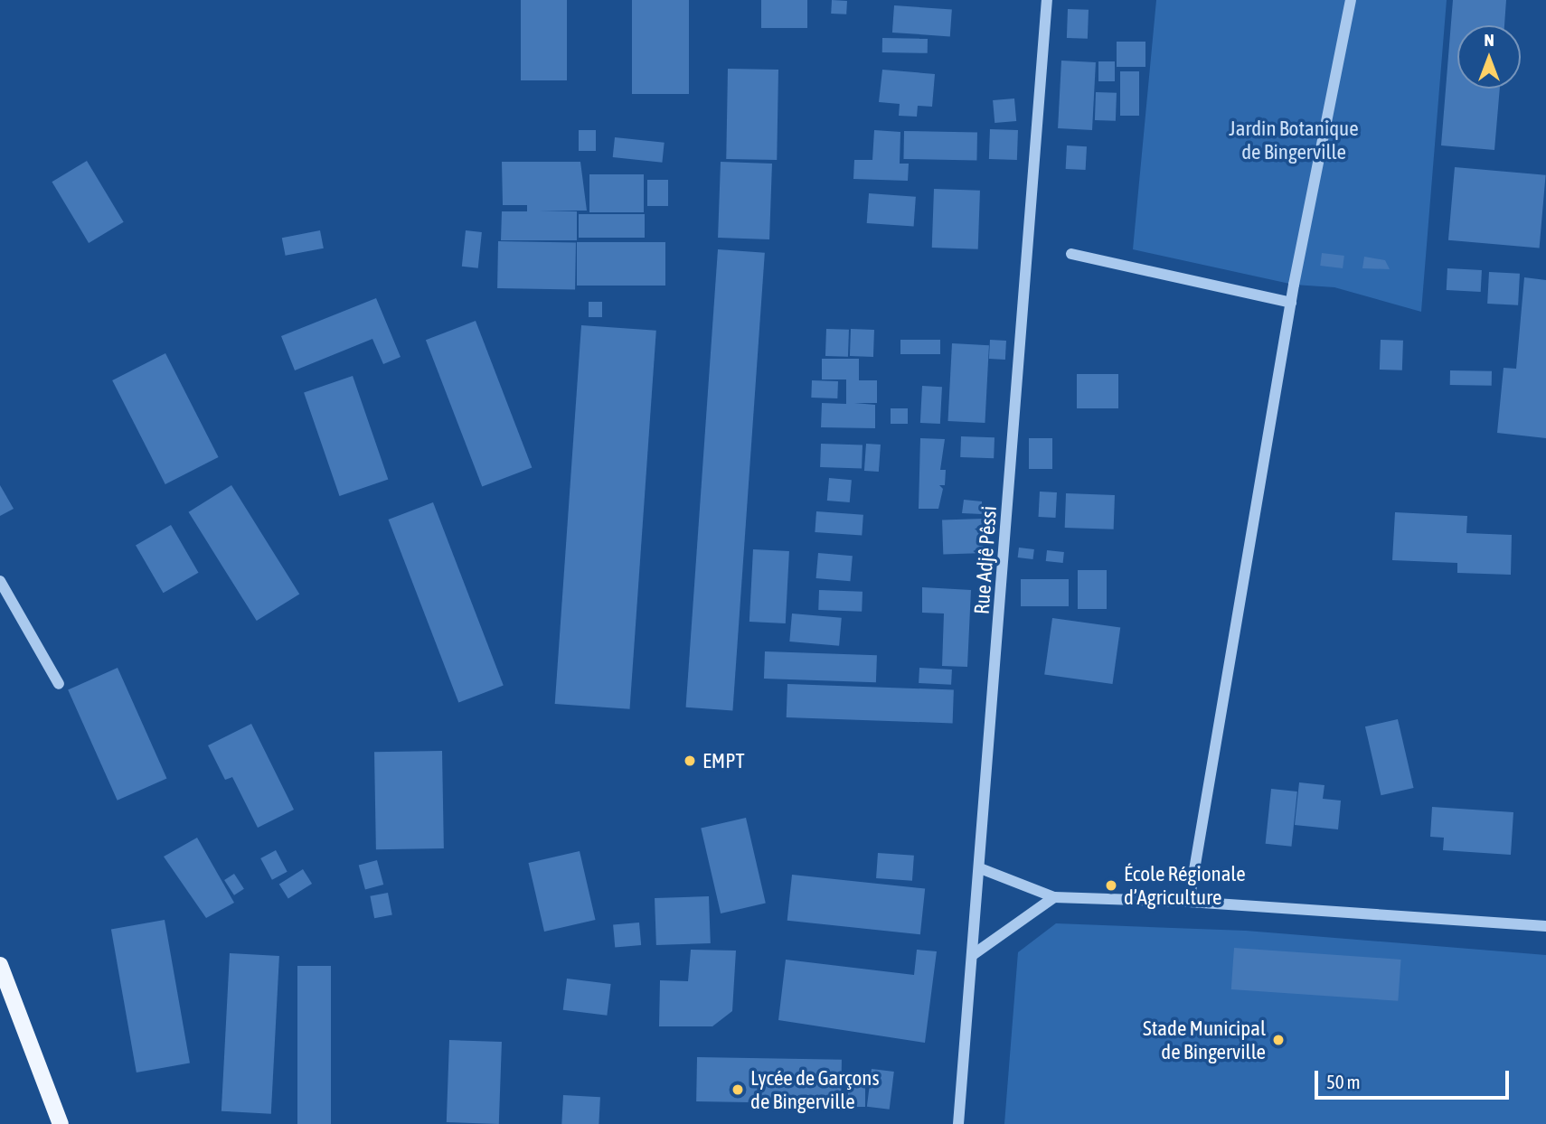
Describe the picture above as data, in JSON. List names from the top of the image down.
{
  "streets": {
    "street": ["Rue Adjê Pêssi"]
  },
  "parks": ["Jardin Botanique de Bingerville"],
  "places": [
    "EMPT",
    "École Régionale d’Agriculture",
    "Stade Municipal de Bingerville",
    "Lycée de Garçons de Bingerville"
  ],
  "scale_bar": "50 m",
  "north": "top"
}
